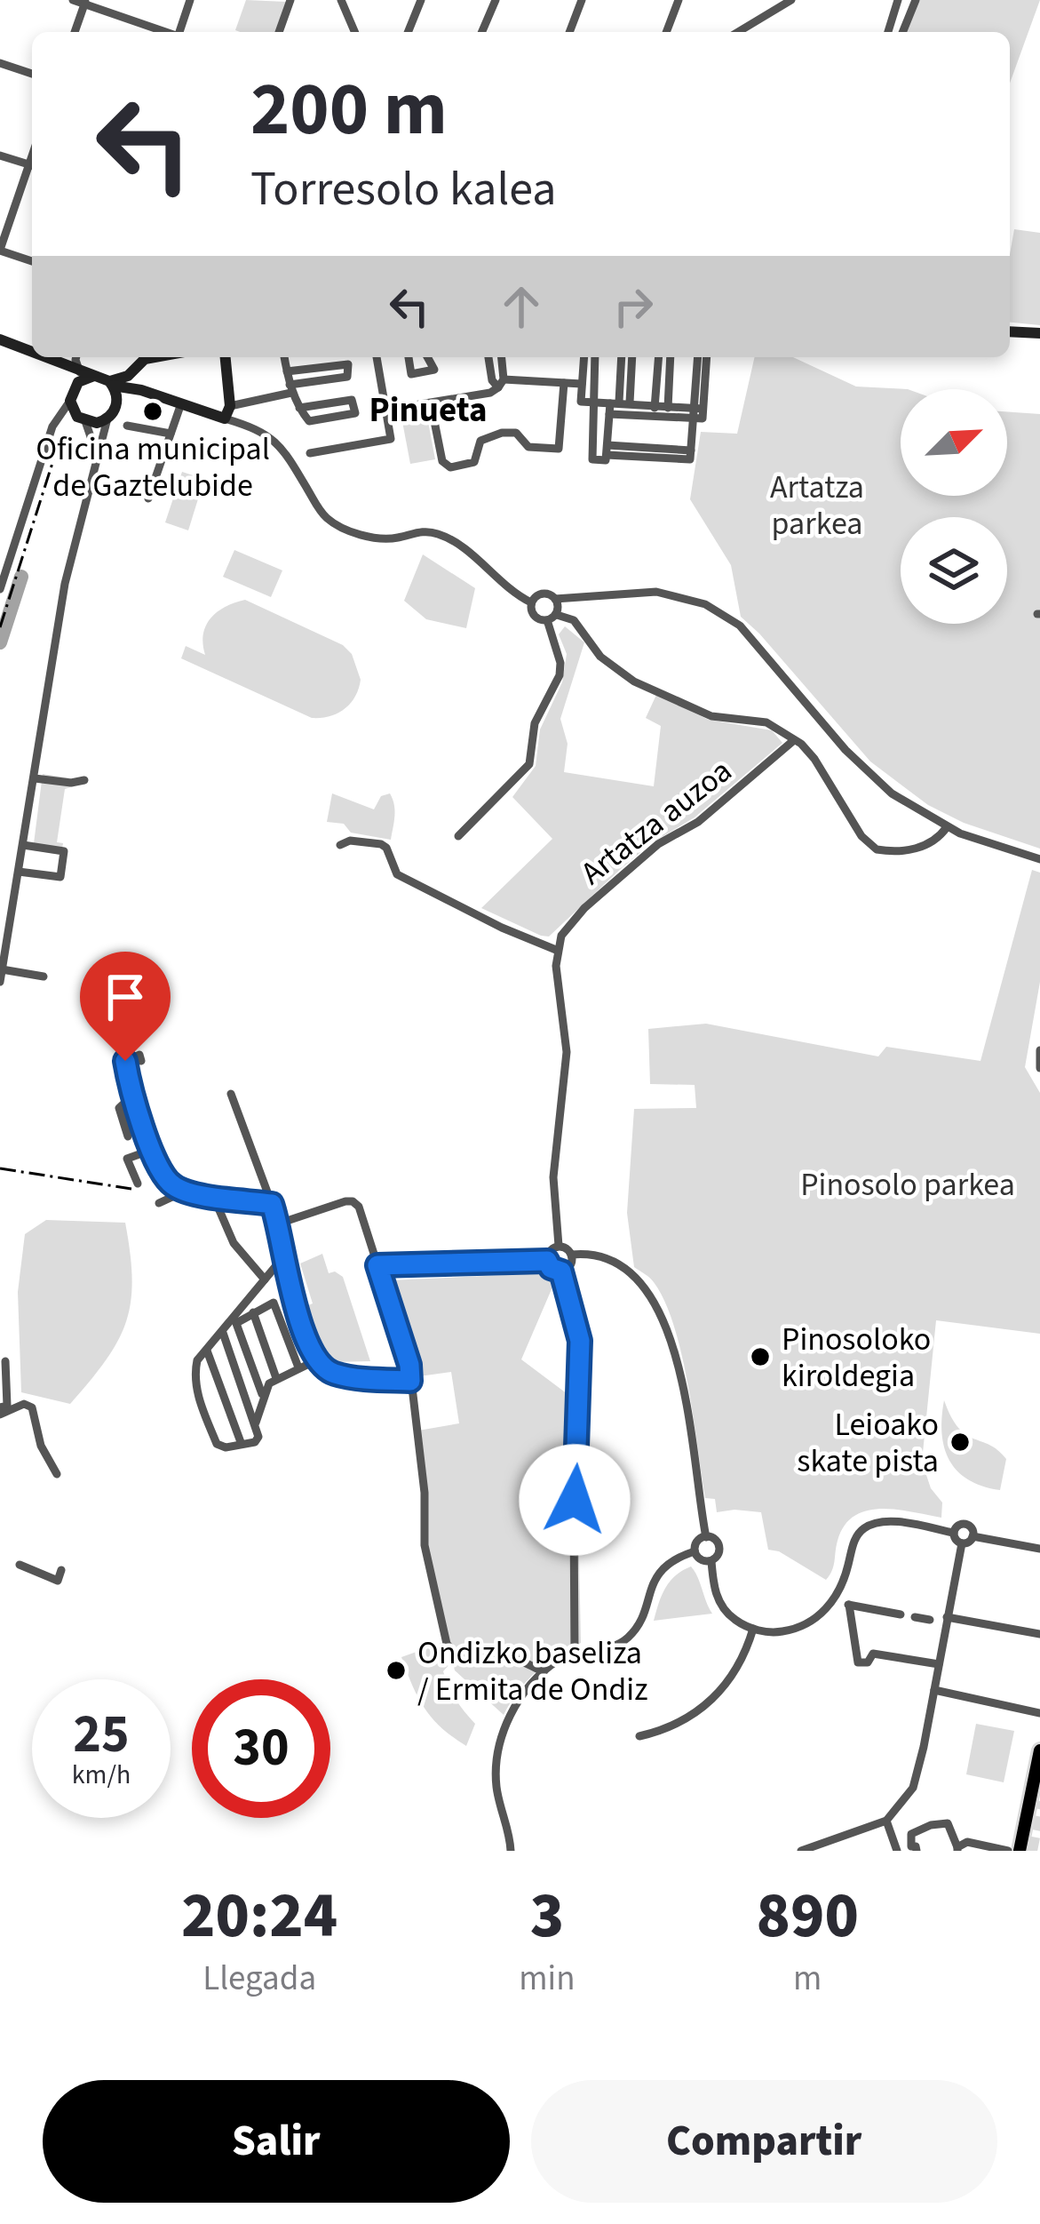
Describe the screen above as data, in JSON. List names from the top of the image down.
{
  "streets": {
    "street": ["Artatza auzoa"]
  },
  "districts": ["Pinueta"],
  "parks": ["Artatza parkea", "Pinosolo parkea"],
  "places": [
    "Oficina municipal de Gaztelubide",
    "Pinosoloko kiroldegia",
    "Leioako skate pista",
    "Ondizko baseliza / Ermita de Ondiz"
  ],
  "north": "top right",
  "page": {
    "turn": ["200 m", "Torresolo kalea"],
    "speed": "25 km/h",
    "limit": "30",
    "eta": [
      "20:24",
      "Llegada",
      "3",
      "min",
      "890",
      "m"
    ],
    "buttons": ["Salir", "Compartir"]
  }
}
